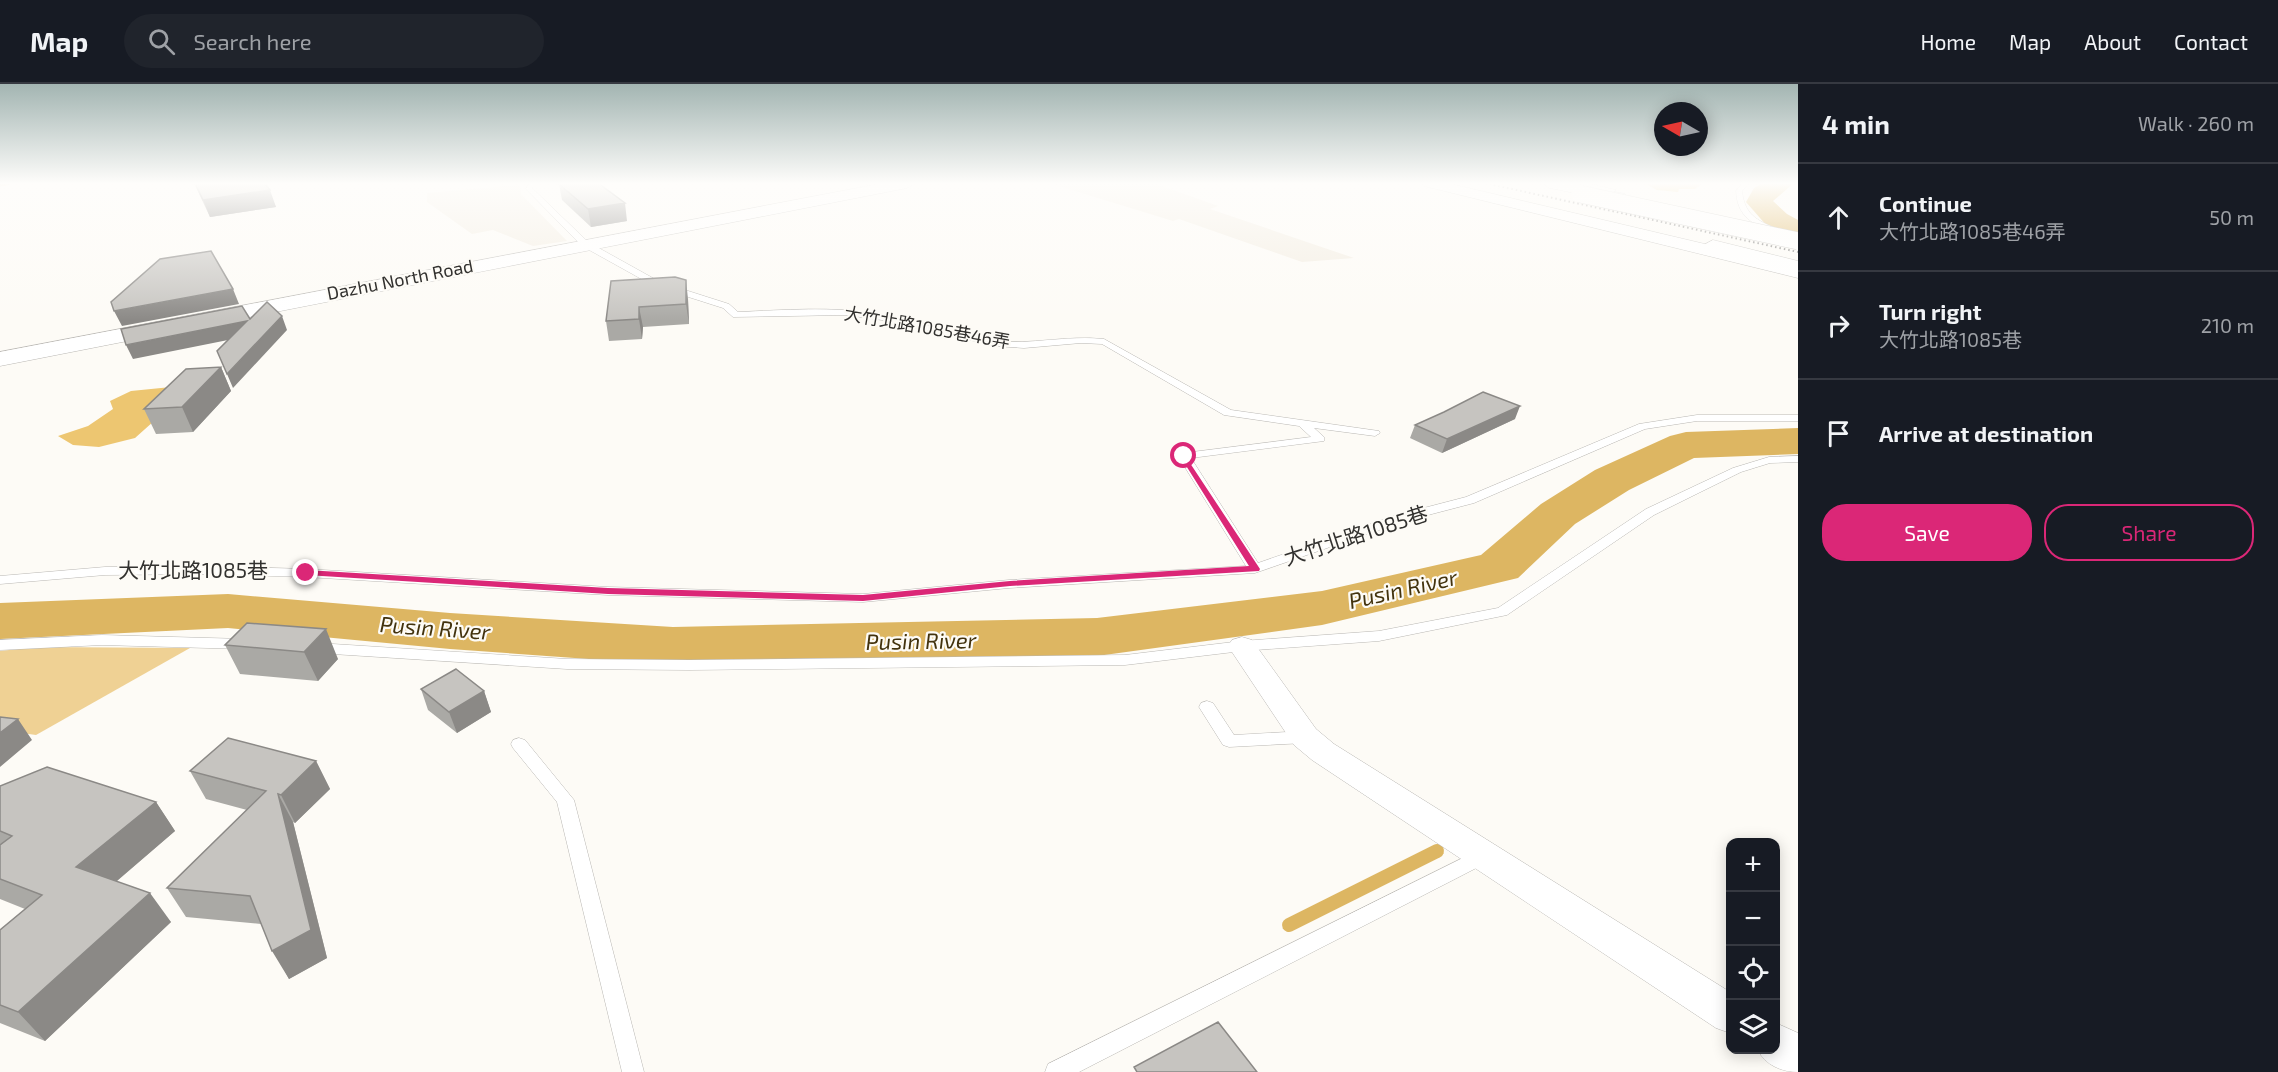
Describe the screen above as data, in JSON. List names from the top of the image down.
{
  "streets": {
    "main road": ["Dazhu North Road"],
    "lane": ["大竹北路1085巷46弄", "大竹北路1085巷"]
  },
  "crossings": [
    ["Dazhu North Road", "大竹北路1085巷46弄"]
  ],
  "water": ["Pusin River"],
  "north": "left",
  "page": {
    "header": "Map",
    "search": "Search here",
    "nav": [
      "Home",
      "Map",
      "About",
      "Contact"
    ],
    "heading": ["4 min", "Walk · 260 m"],
    "list": [
      ["Continue", "大竹北路1085巷46弄", "50 m"],
      ["Turn right", "大竹北路1085巷", "210 m"],
      "Arrive at destination"
    ],
    "buttons": ["Save", "Share"],
    "map_buttons": ["+", "−"]
  }
}
